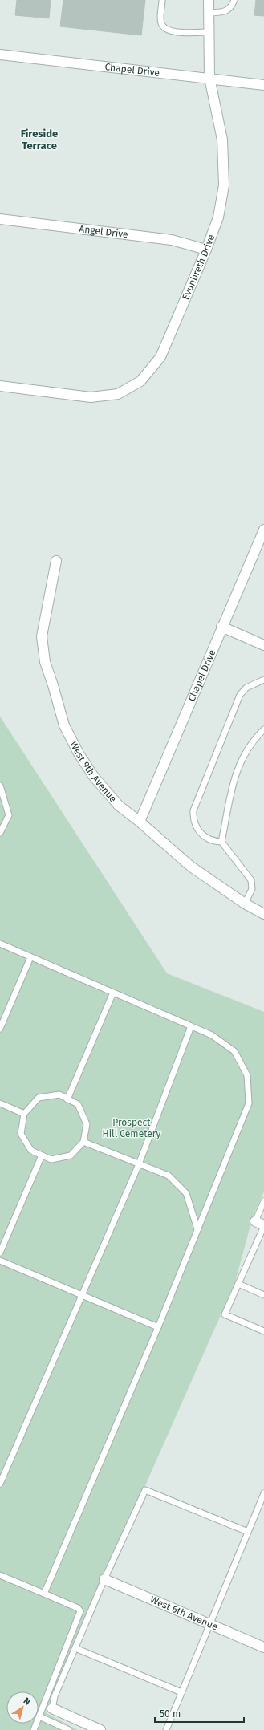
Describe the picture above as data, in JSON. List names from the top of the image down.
{
  "streets": {
    "street": [
      "Chapel Drive",
      "Angel Drive",
      "Evunbreth Drive",
      "West 9th Avenue",
      "West 6th Avenue"
    ]
  },
  "crossings": [
    ["Chapel Drive", "Evunbreth Drive"],
    ["Chapel Drive", "West 9th Avenue"],
    ["Angel Drive", "Evunbreth Drive"]
  ],
  "districts": ["Fireside Terrace"],
  "parks": ["Prospect Hill Cemetery"],
  "scale_bar": "50 m",
  "north": "top right"
}
